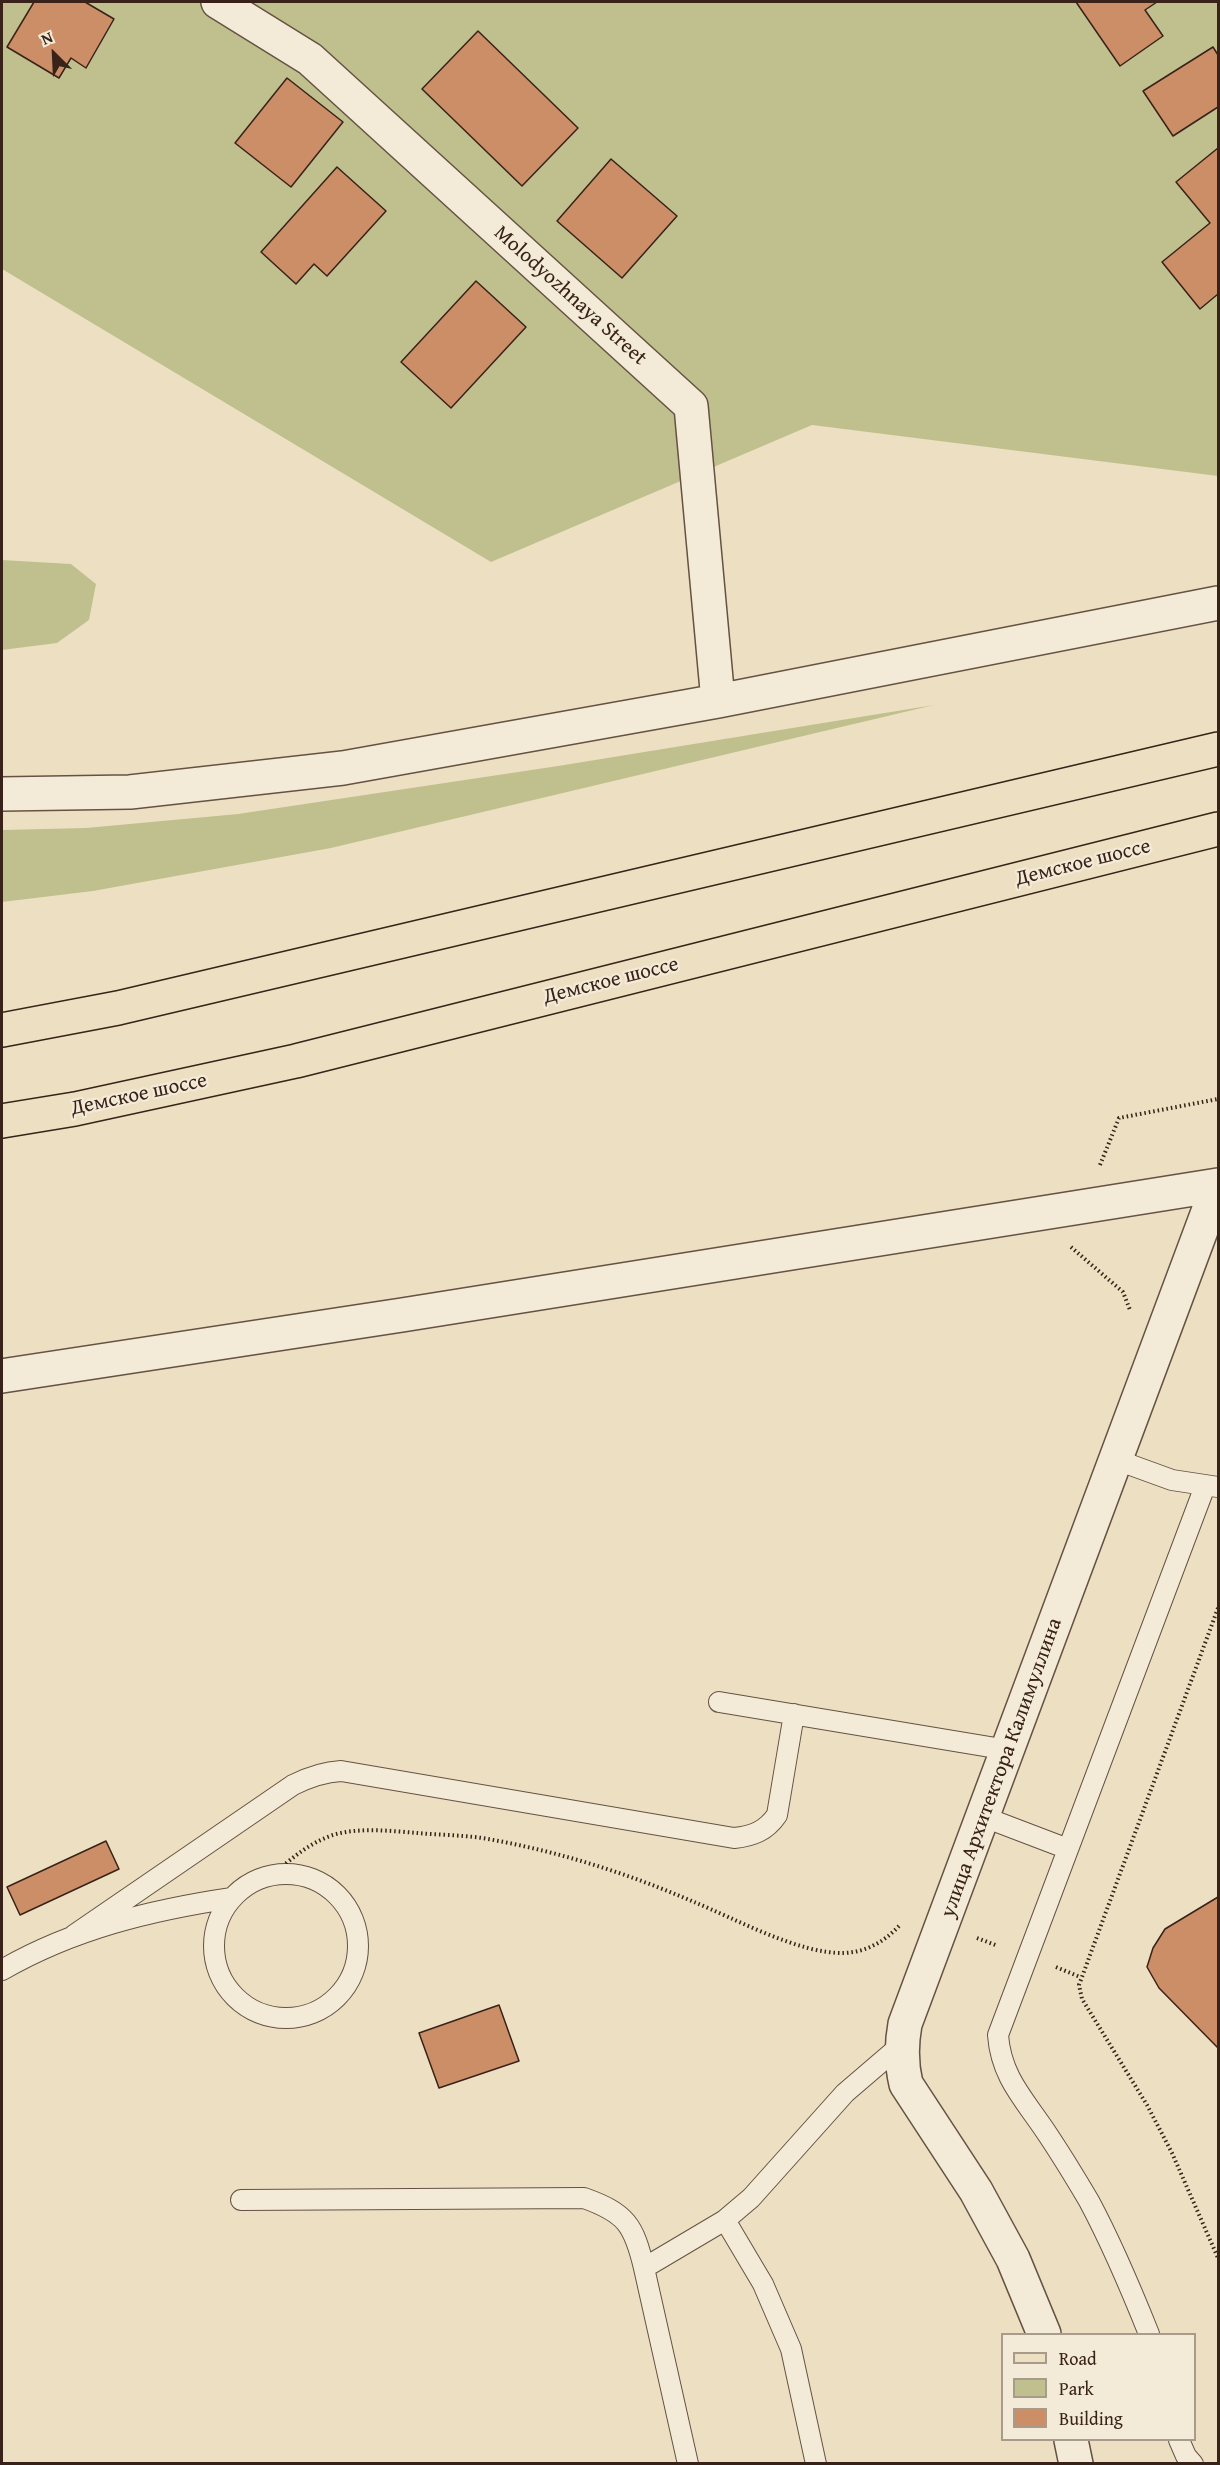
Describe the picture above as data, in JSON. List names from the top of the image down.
{
  "streets": {
    "main road": ["Демское шоссе"],
    "street": ["Molodyozhnaya Street", "улица Архитектора Калимуллина"]
  },
  "legend": ["Road", "Park", "Building"],
  "north": "top left"
}
